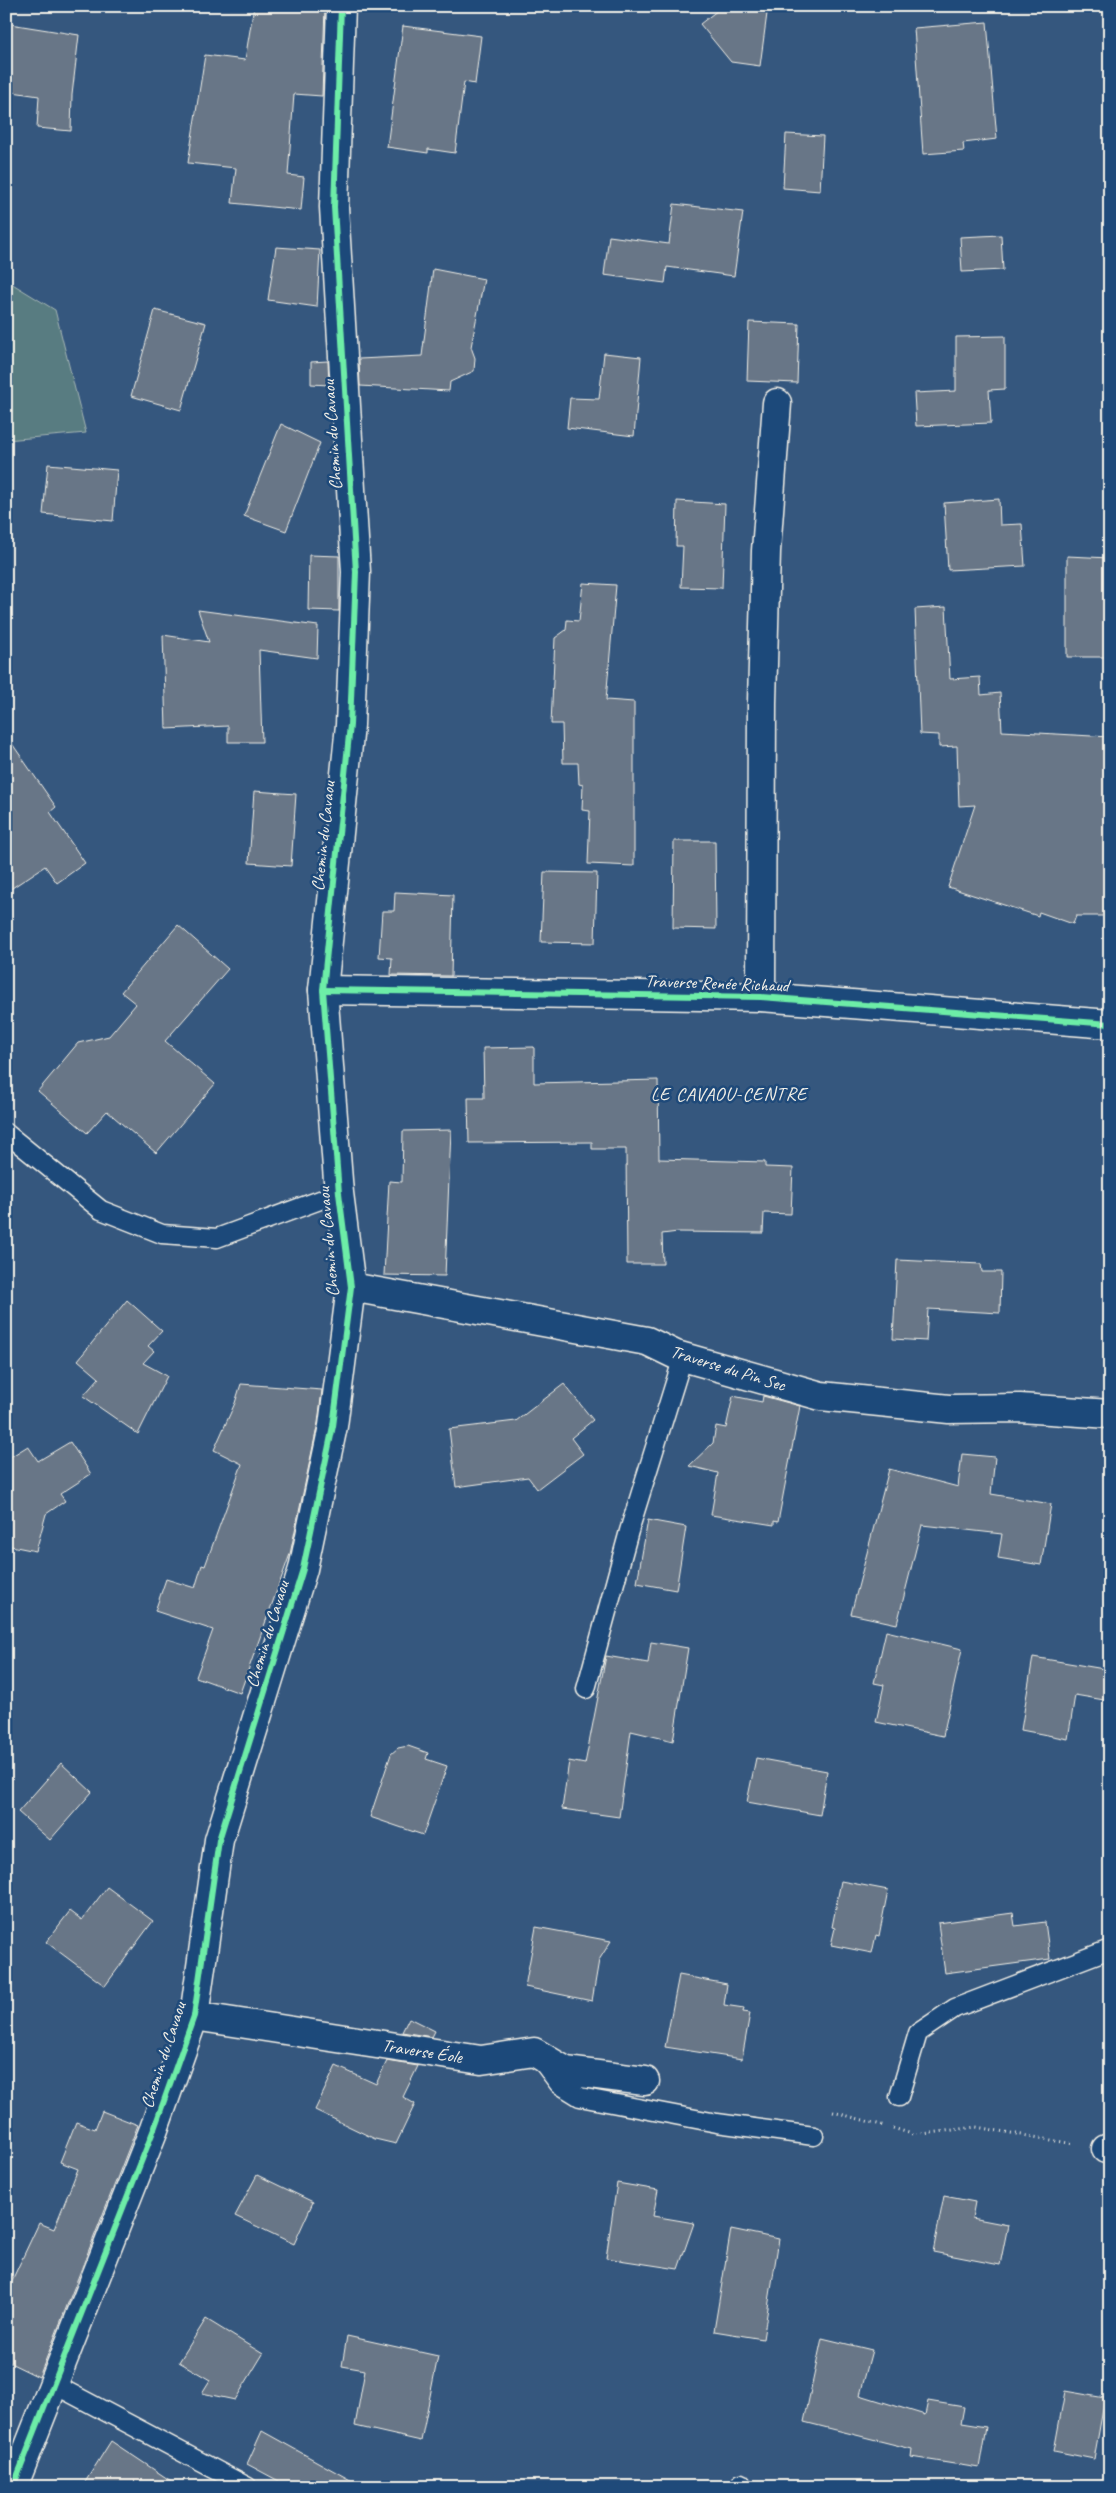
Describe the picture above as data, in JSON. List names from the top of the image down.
{
  "streets": {
    "street": [
      "Chemin du Cavaou",
      "Traverse Renée Richaud",
      "Traverse du Pin Sec",
      "Traverse Éole"
    ]
  },
  "crossings": [
    ["Chemin du Cavaou", "Traverse Renée Richaud"],
    ["Chemin du Cavaou", "Traverse du Pin Sec"],
    ["Chemin du Cavaou", "Traverse Éole"]
  ],
  "districts": ["LE CAVAOU-CENTRE"]
}
